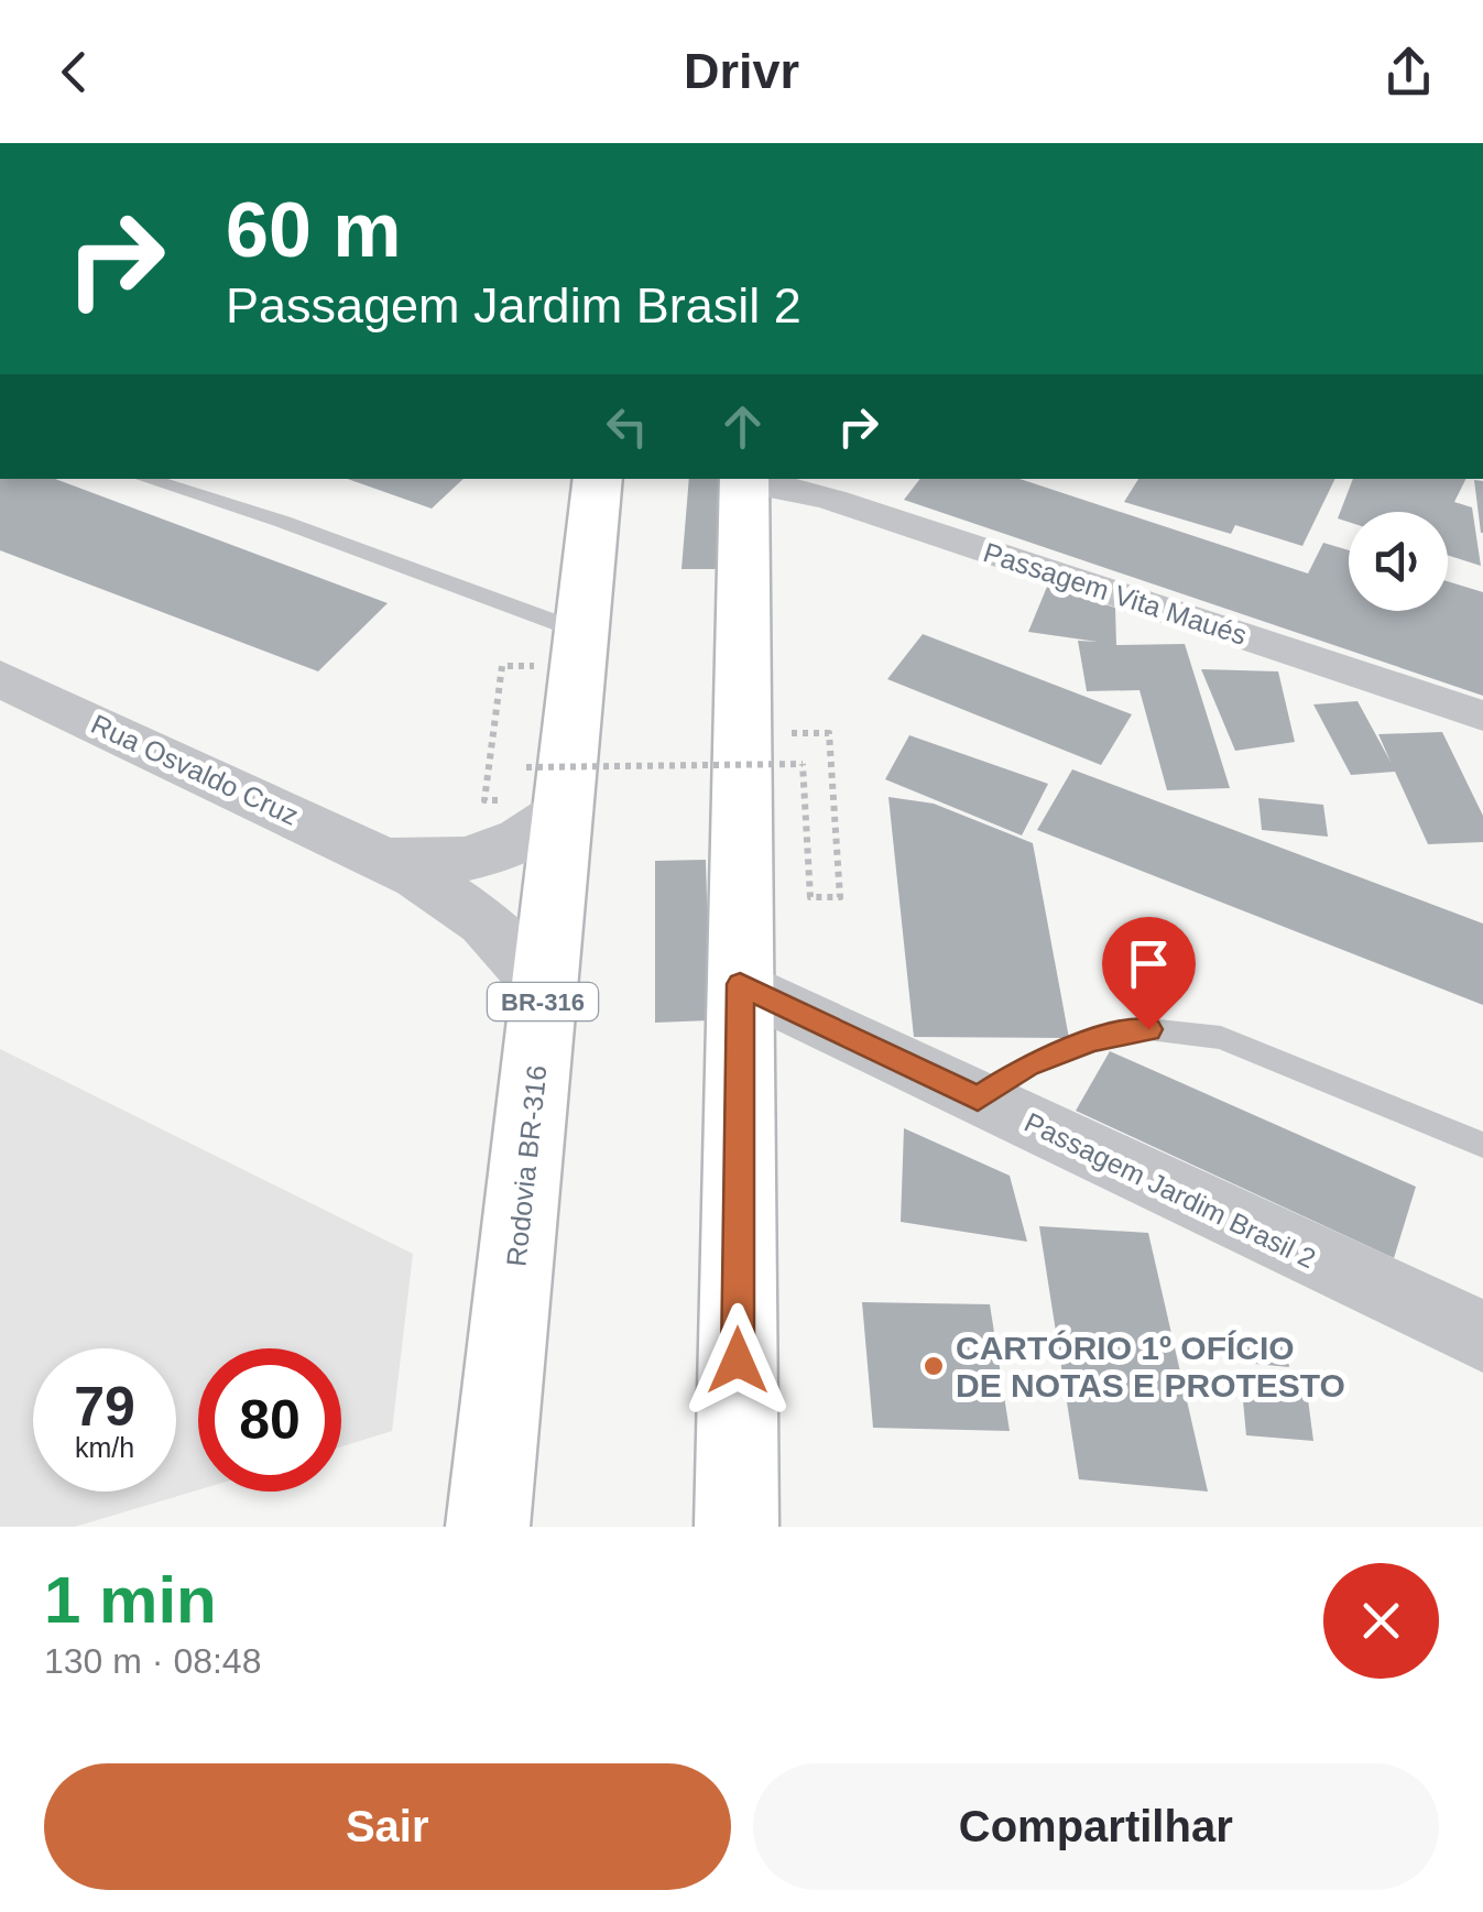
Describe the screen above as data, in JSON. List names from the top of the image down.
{
  "streets": {
    "highway": ["BR-316", "Rodovia BR-316"],
    "street": ["Passagem Vita Maués", "Rua Osvaldo Cruz", "Passagem Jardim Brasil 2"]
  },
  "crossings": [
    ["Rua Osvaldo Cruz", "Rodovia BR-316"]
  ],
  "places": ["CARTÓRIO 1º OFÍCIO DE NOTAS E PROTESTO"],
  "page": {
    "header": "Drivr",
    "turn": ["60 m", "Passagem Jardim Brasil 2"],
    "speed": "79 km/h",
    "limit": "80",
    "heading": ["1 min", "130 m · 08:48"],
    "buttons": ["Sair", "Compartilhar"]
  }
}
